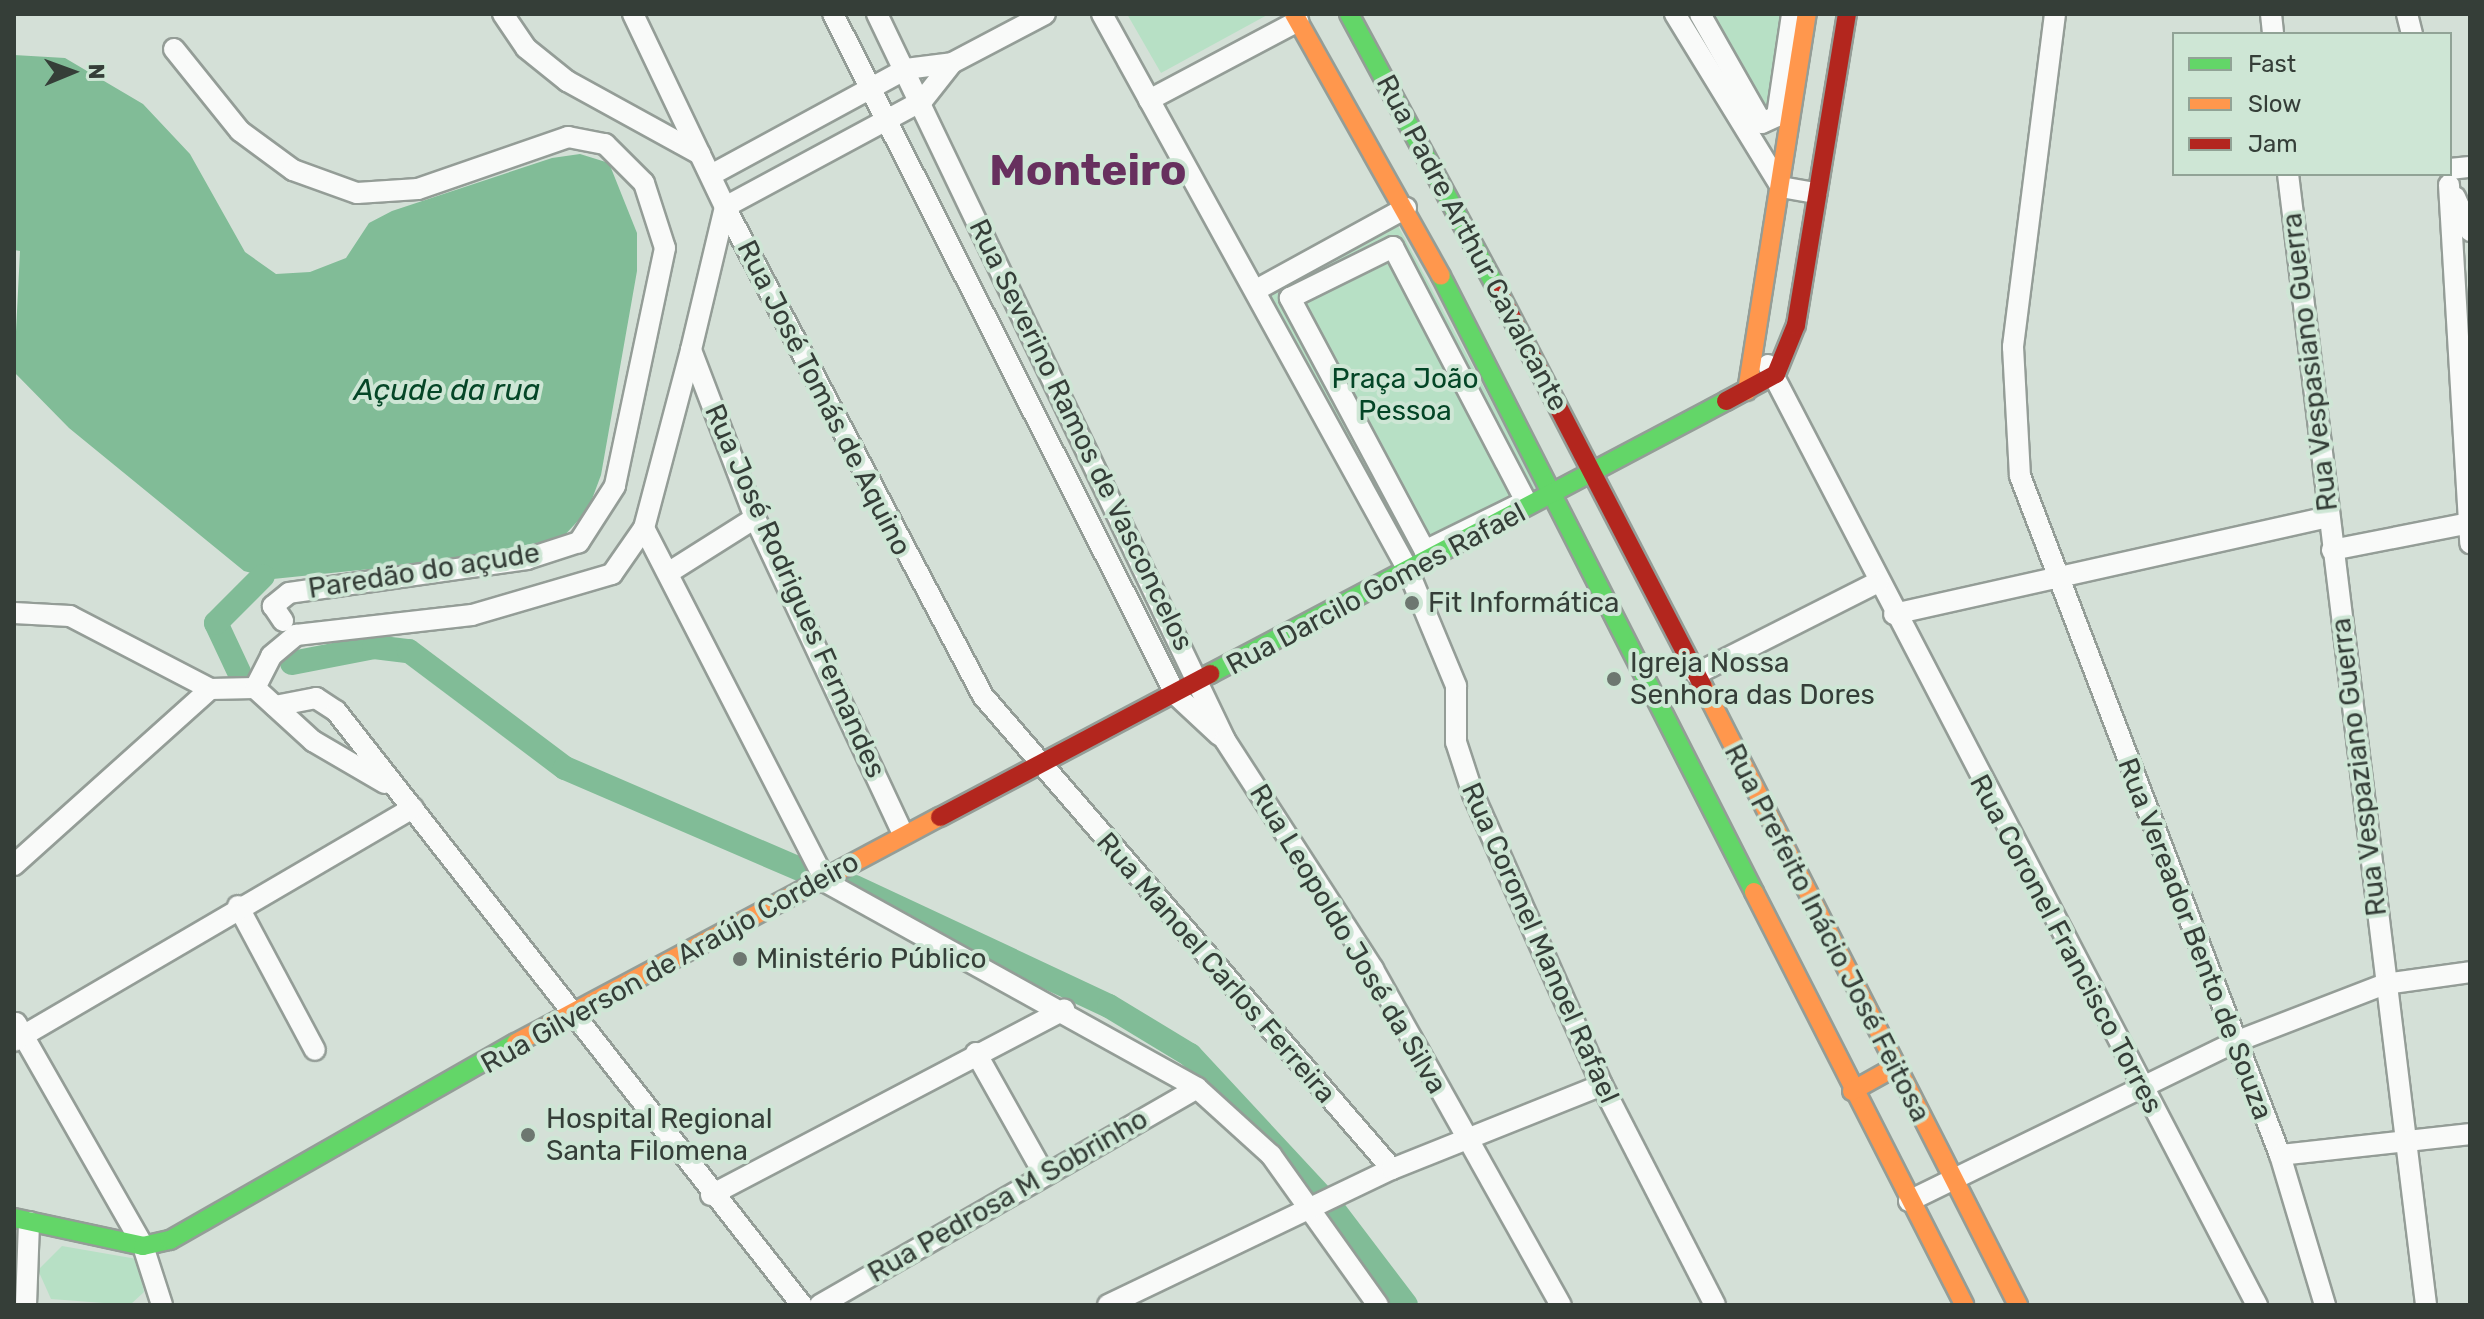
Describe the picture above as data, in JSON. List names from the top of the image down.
{
  "streets": {
    "main road": [
      "Rua Padre Arthur Cavalcante",
      "Rua Darcilo Gomes Rafael",
      "Rua Prefeito Inácio José Feitosa",
      "Rua Gilverson de Araújo Cordeiro"
    ],
    "street": [
      "Rua Vespasiano Guerra",
      "Rua José Tomás de Aquino",
      "Rua Severino Ramos de Vasconcelos",
      "Paredão do açude",
      "Rua José Rodrigues Fernandes",
      "Rua Vespaziano Guerra",
      "Rua Leopoldo José da Silva",
      "Rua Vereador Bento de Souza",
      "Rua Coronel Manoel Rafael",
      "Rua Coronel Francisco Torres",
      "Rua Manoel Carlos Ferreira",
      "Rua Pedrosa M Sobrinho"
    ]
  },
  "crossings": [
    ["Rua Padre Arthur Cavalcante", "Rua Darcilo Gomes Rafael"],
    ["Rua Padre Arthur Cavalcante", "Rua Prefeito Inácio José Feitosa"],
    ["Rua Vespasiano Guerra", "Rua Vespaziano Guerra"],
    ["Rua José Tomás de Aquino", "Rua Gilverson de Araújo Cordeiro"],
    ["Rua José Tomás de Aquino", "Rua Manoel Carlos Ferreira"],
    ["Rua Severino Ramos de Vasconcelos", "Rua Darcilo Gomes Rafael"],
    ["Rua Severino Ramos de Vasconcelos", "Rua Leopoldo José da Silva"],
    ["Rua Severino Ramos de Vasconcelos", "Rua Gilverson de Araújo Cordeiro"],
    ["Rua Darcilo Gomes Rafael", "Rua Prefeito Inácio José Feitosa"],
    ["Rua Darcilo Gomes Rafael", "Rua Leopoldo José da Silva"],
    ["Rua Darcilo Gomes Rafael", "Rua Coronel Manoel Rafael"],
    ["Rua Darcilo Gomes Rafael", "Rua Coronel Francisco Torres"],
    ["Rua Darcilo Gomes Rafael", "Rua Gilverson de Araújo Cordeiro"],
    ["Rua José Rodrigues Fernandes", "Rua Gilverson de Araújo Cordeiro"],
    ["Rua Leopoldo José da Silva", "Rua Gilverson de Araújo Cordeiro"],
    ["Rua Gilverson de Araújo Cordeiro", "Rua Manoel Carlos Ferreira"]
  ],
  "districts": ["Monteiro"],
  "water": ["Açude da rua"],
  "parks": ["Praça João Pessoa"],
  "places": [
    "Fit Informática",
    "Igreja Nossa Senhora das Dores",
    "Ministério Público",
    "Hospital Regional Santa Filomena"
  ],
  "legend": ["Fast", "Slow", "Jam"],
  "north": "right"
}
